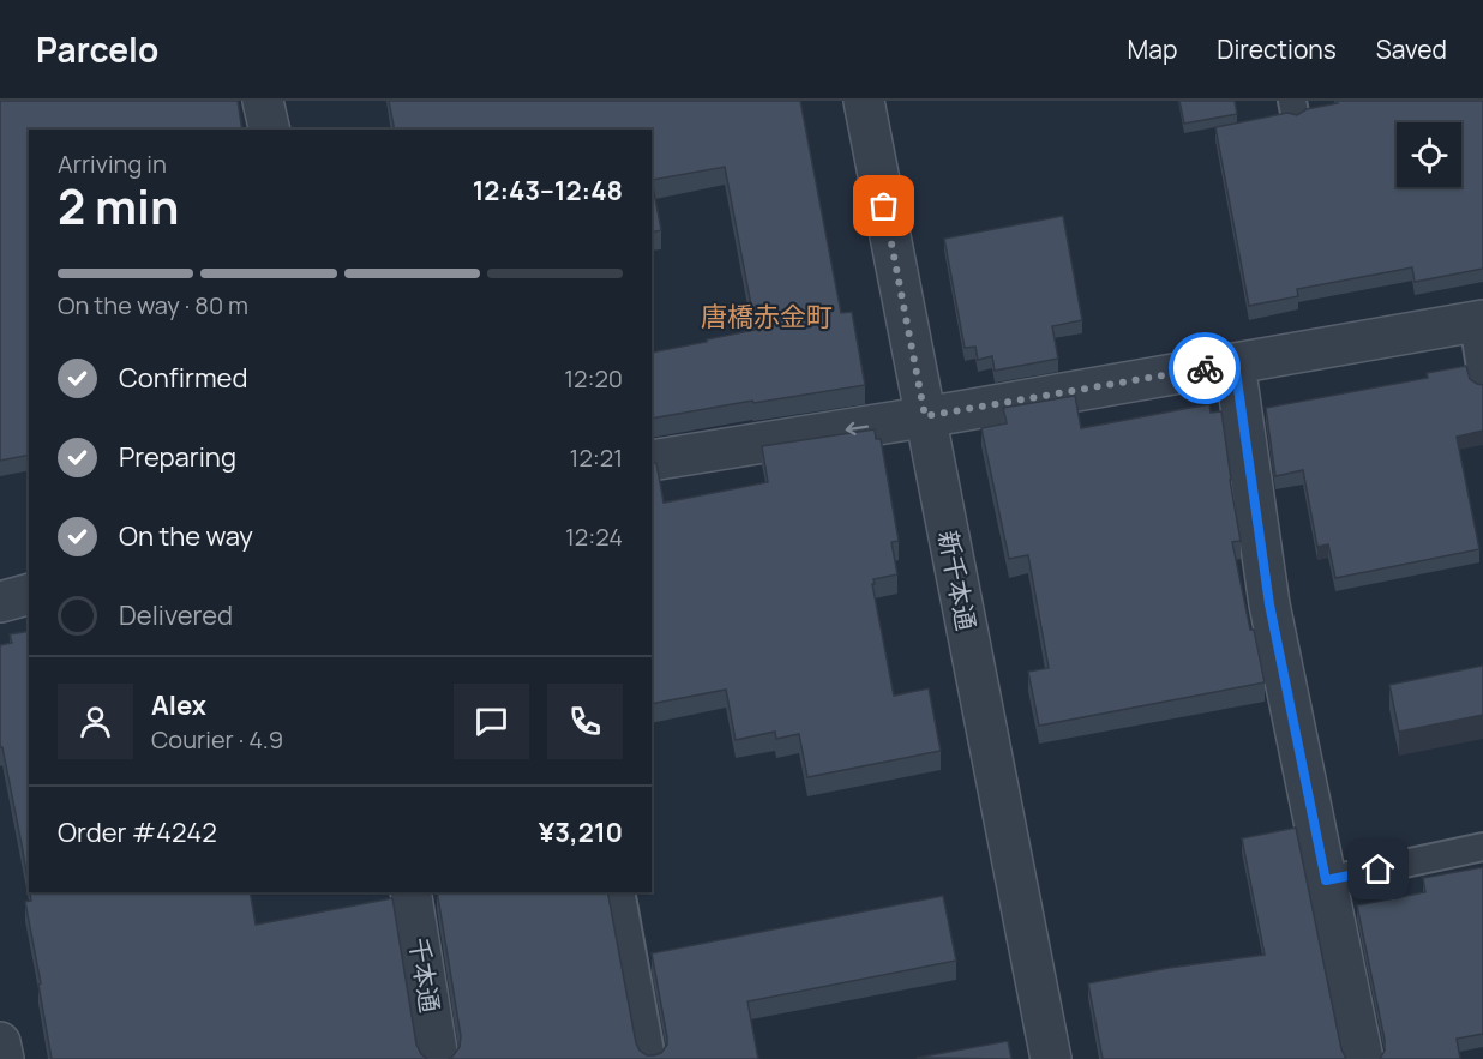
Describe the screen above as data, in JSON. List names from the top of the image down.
{
  "streets": {
    "street": ["新千本通", "千本通"]
  },
  "districts": ["唐橋赤金町"],
  "page": {
    "header": "Parcelo",
    "nav": ["Map", "Directions", "Saved"],
    "heading": ["2 min", "Arriving in", "12:43–12:48"],
    "panel": [
      "Alex",
      "Courier · 4.9",
      "Order #4242",
      "¥3,210"
    ],
    "bar": "On the way · 80 m",
    "list": [
      ["Confirmed", "12:20"],
      ["Preparing", "12:21"],
      ["On the way", "12:24"],
      "Delivered"
    ]
  }
}
